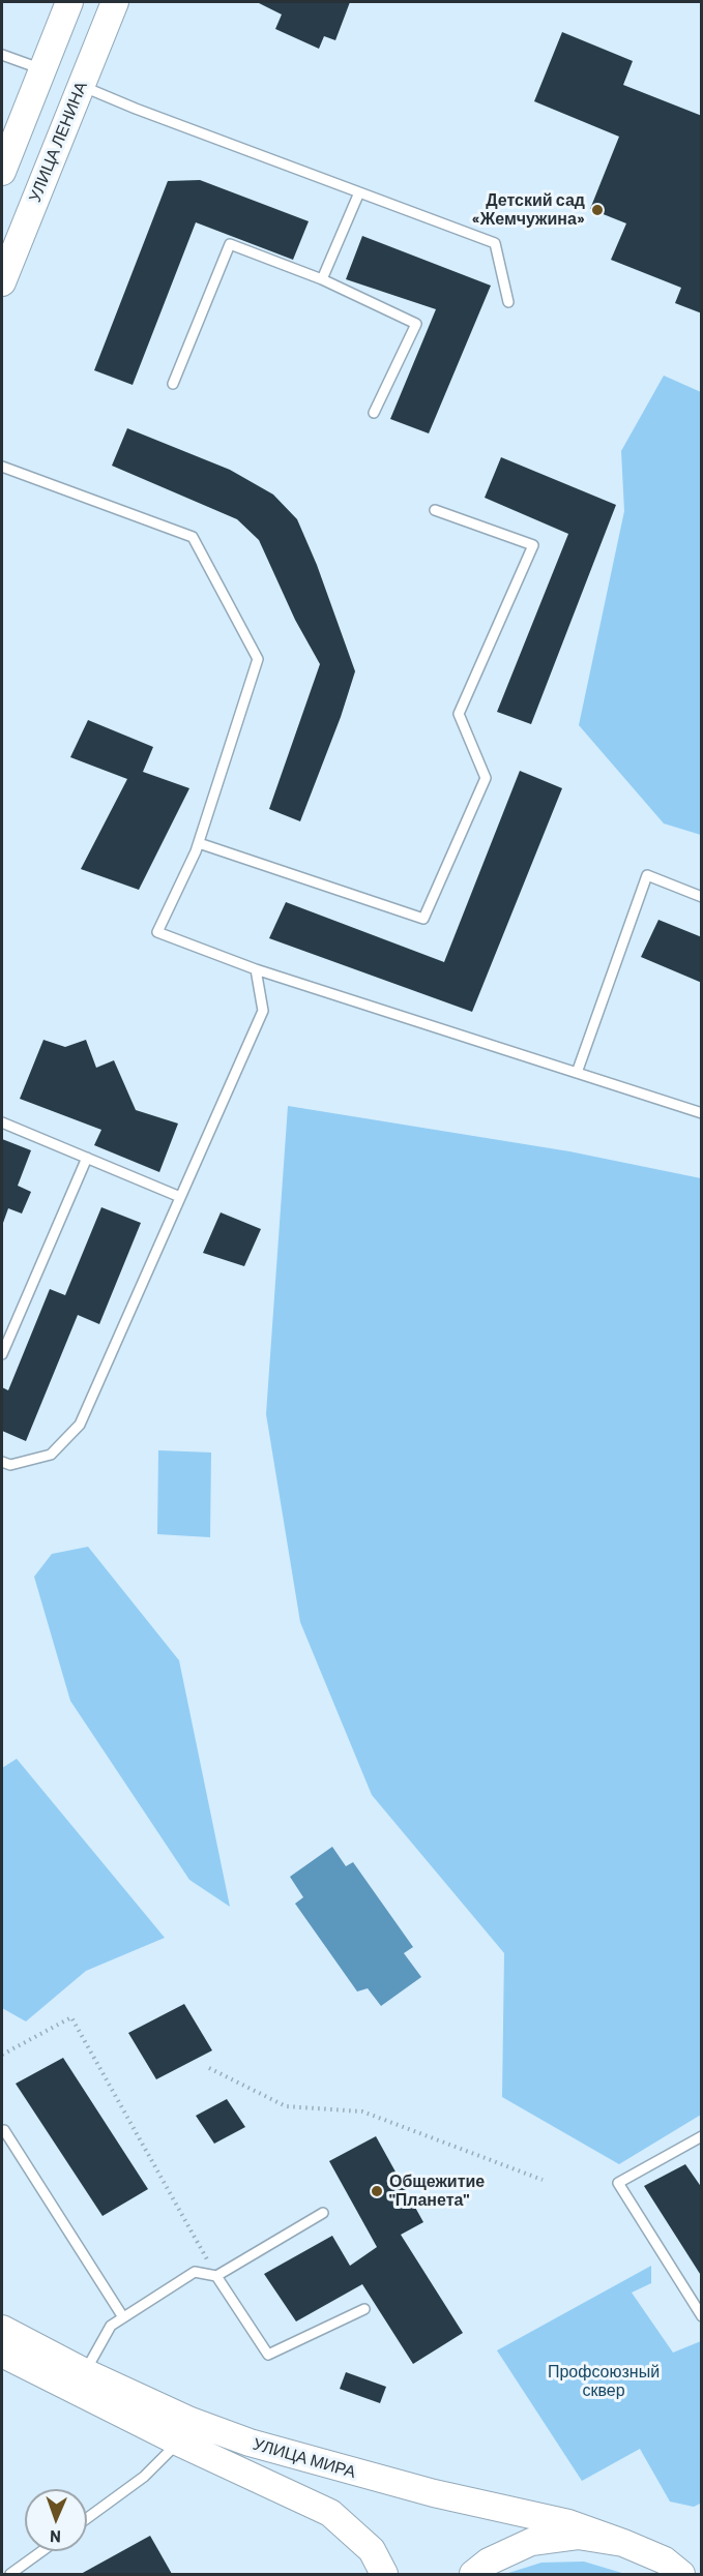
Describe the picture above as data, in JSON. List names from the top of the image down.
{
  "streets": {
    "main road": ["УЛИЦА ЛЕНИНА", "УЛИЦА МИРА"]
  },
  "parks": ["Профсоюзный сквер"],
  "places": ["Детский сад «Жемчужина»", "Общежитие \"Планета\""],
  "north": "bottom"
}
